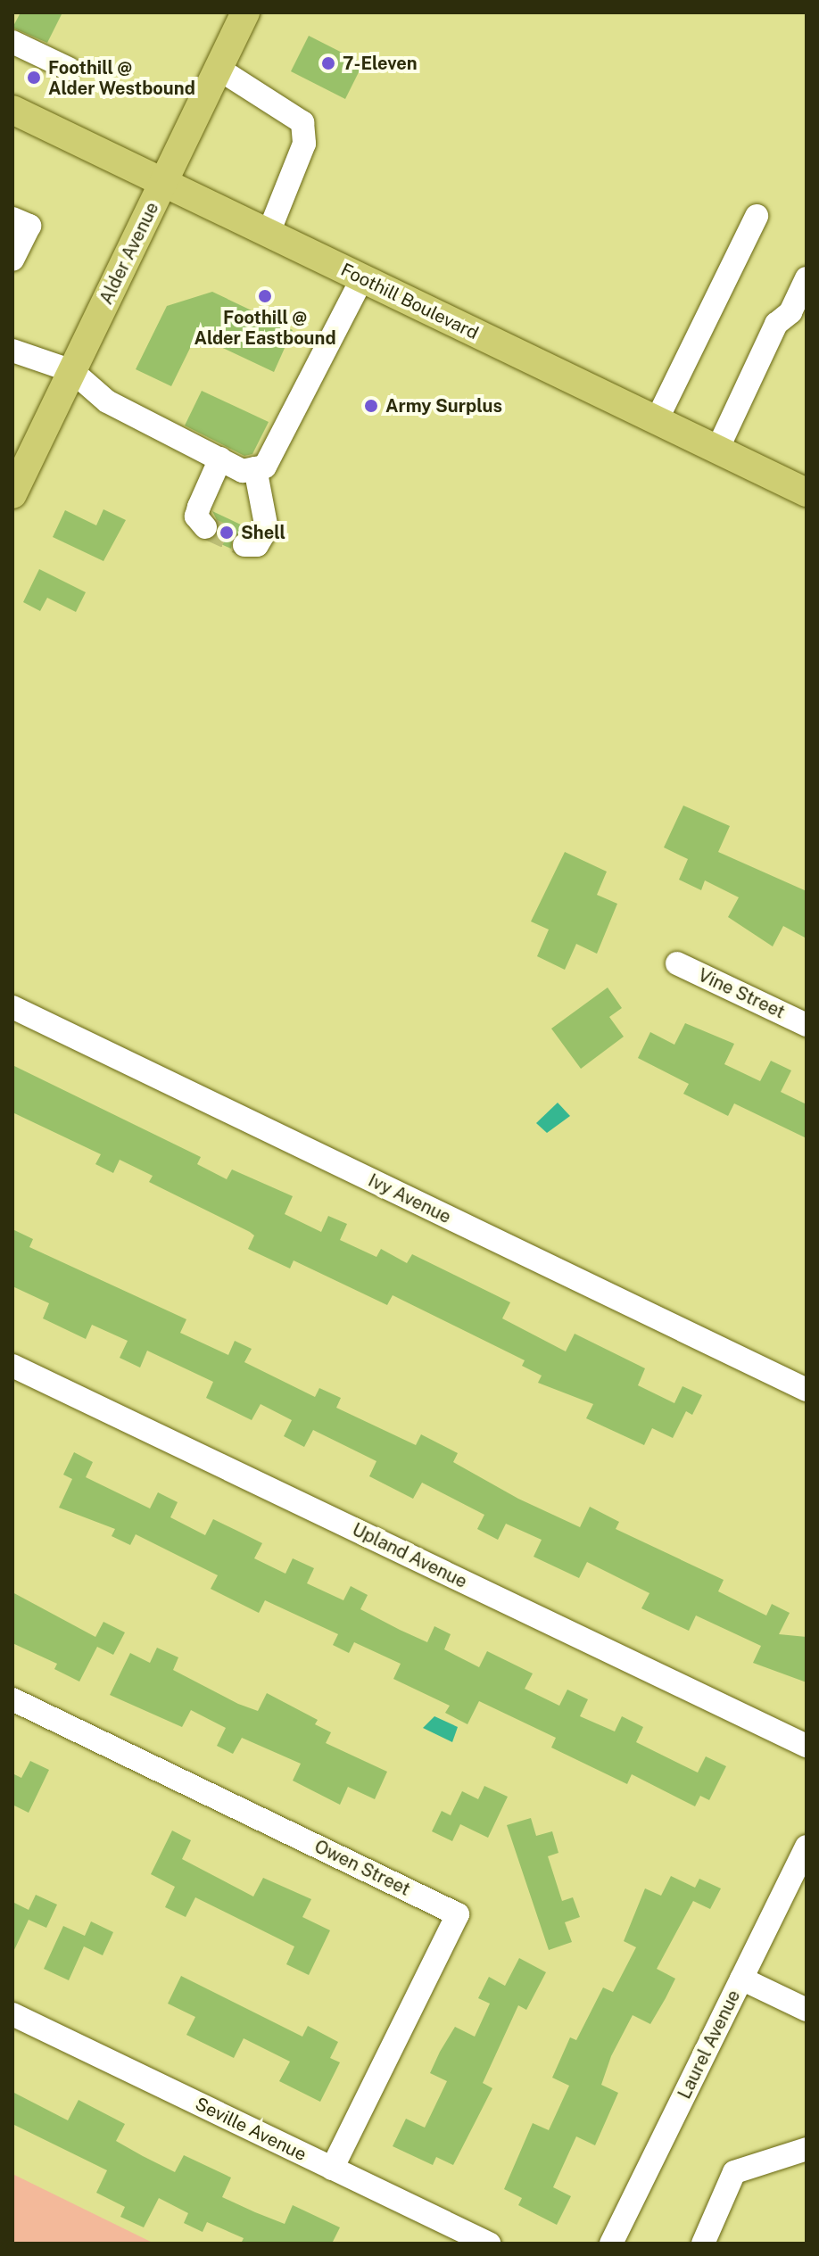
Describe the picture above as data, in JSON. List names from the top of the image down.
{
  "streets": {
    "main road": ["Alder Avenue", "Foothill Boulevard"],
    "street": [
      "Vine Street",
      "Ivy Avenue",
      "Upland Avenue",
      "Owen Street",
      "Laurel Avenue",
      "Seville Avenue"
    ]
  },
  "crossings": [
    ["Alder Avenue", "Foothill Boulevard"],
    ["Owen Street", "Seville Avenue"]
  ],
  "places": [
    "7-Eleven",
    "Foothill @ Alder Westbound",
    "Foothill @ Alder Eastbound",
    "Army Surplus",
    "Shell"
  ]
}
